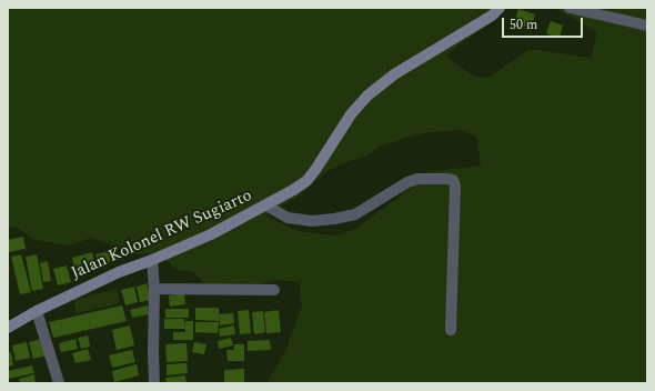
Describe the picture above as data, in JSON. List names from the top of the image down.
{
  "streets": {
    "main road": ["Jalan Kolonel RW Sugiarto"]
  },
  "scale_bar": "50 m"
}
